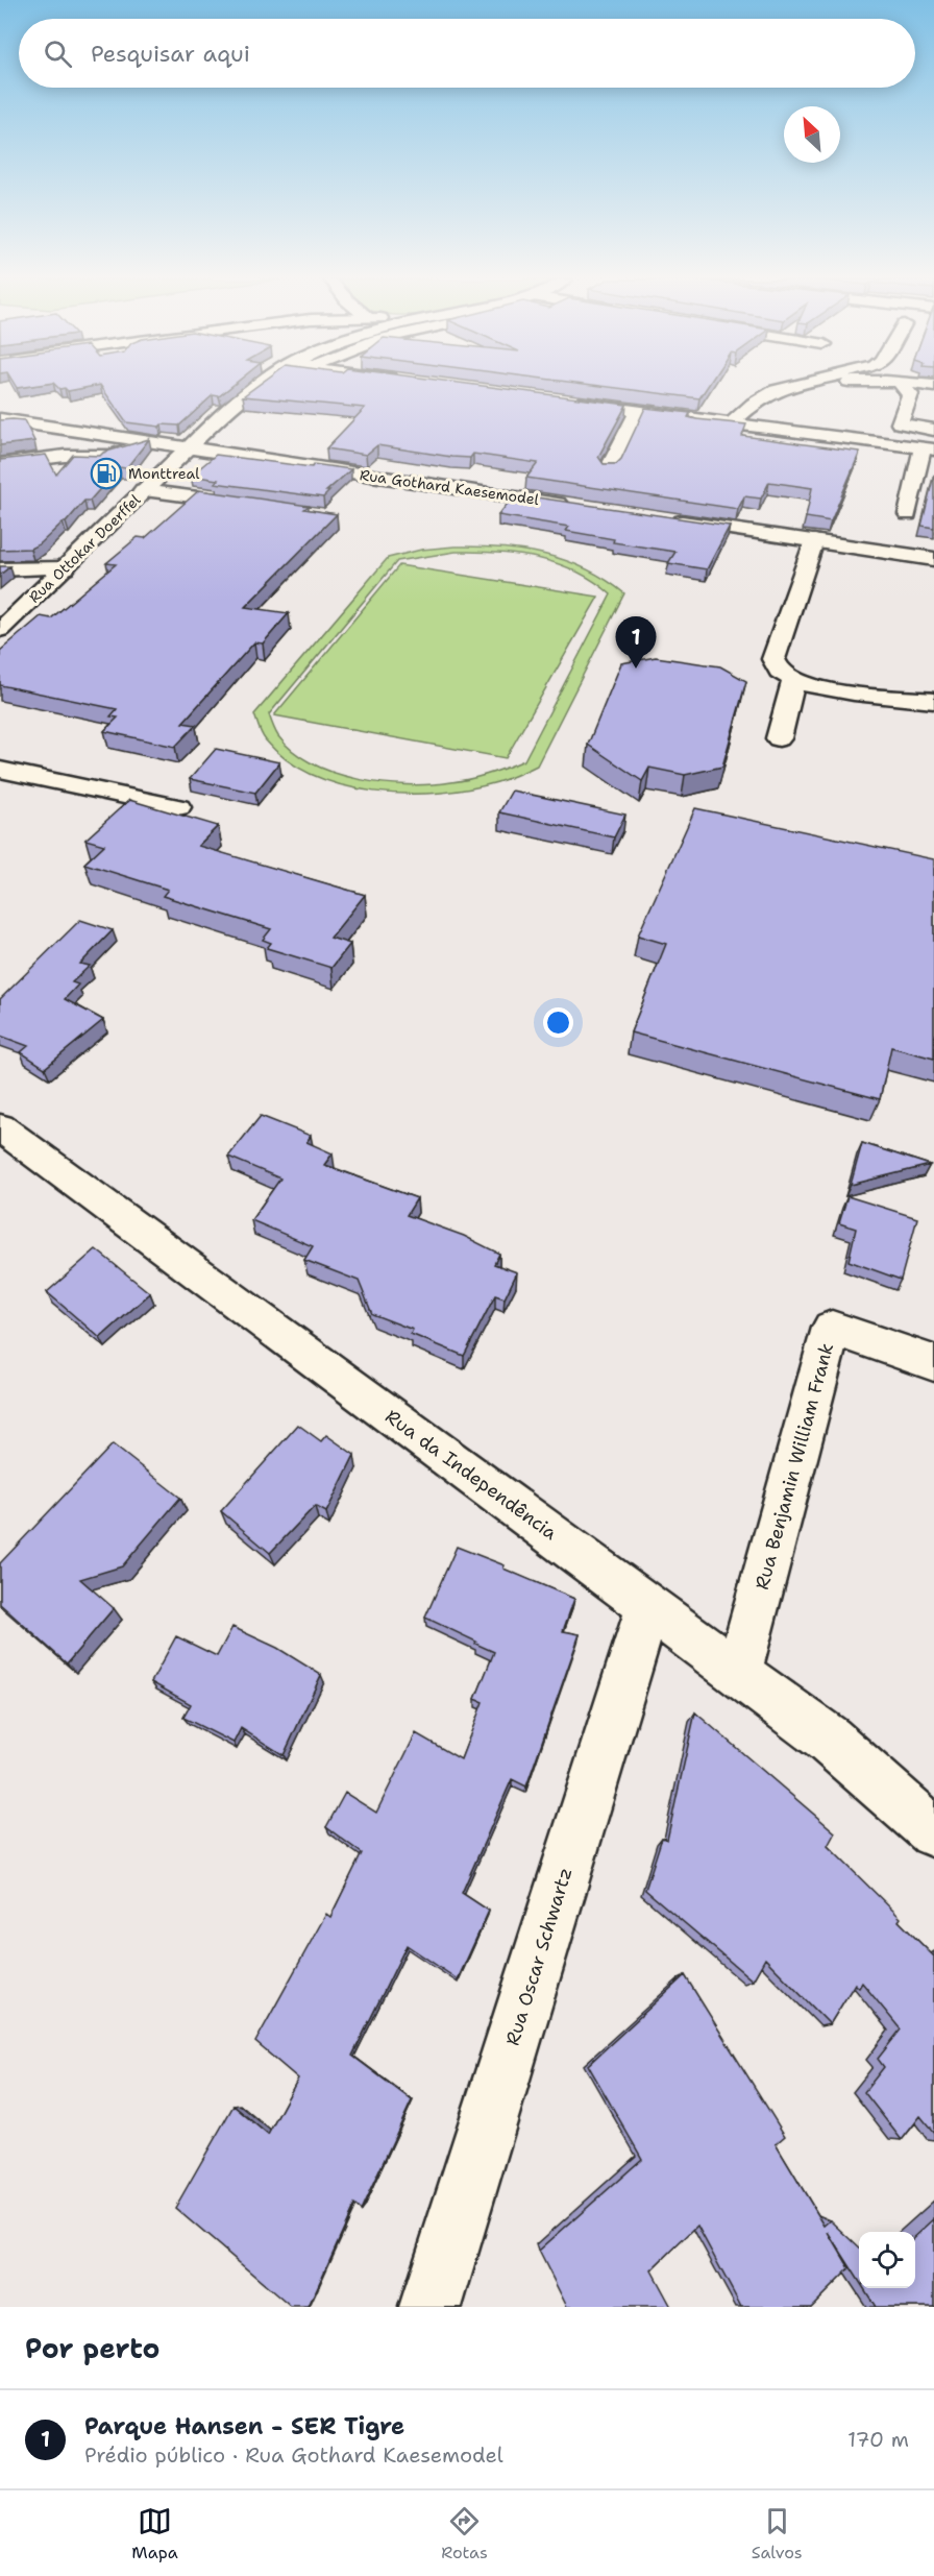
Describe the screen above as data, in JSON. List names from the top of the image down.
{
  "streets": {
    "street": [
      "Rua Gothard Kaesemodel",
      "Rua Ottokar Doerffel",
      "Rua Benjamin William Frank",
      "Rua da Independência",
      "Rua Oscar Schwartz"
    ]
  },
  "crossings": [
    ["Rua Gothard Kaesemodel", "Rua Ottokar Doerffel"],
    ["Rua Benjamin William Frank", "Rua da Independência"],
    ["Rua da Independência", "Rua Oscar Schwartz"]
  ],
  "places": {
    "fuel station": ["Monttreal"]
  },
  "north": "top left",
  "page": {
    "search": "Pesquisar aqui",
    "pins": "1",
    "heading": "Por perto",
    "list": [
      {
        "mark": "1",
        "name": "Parque Hansen - SER Tigre",
        "note": "Prédio público · Rua Gothard Kaesemodel",
        "value": "170 m"
      }
    ],
    "nav": ["Mapa", "Rotas", "Salvos"]
  }
}
